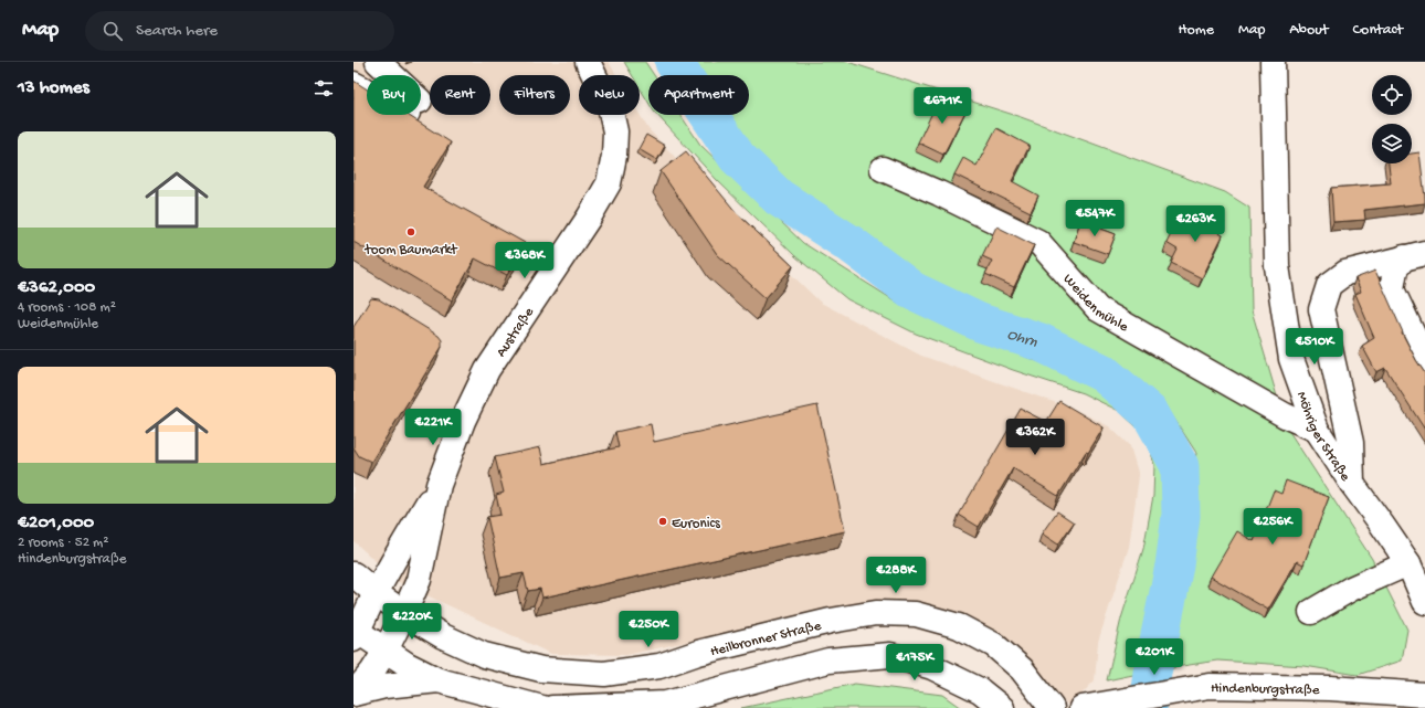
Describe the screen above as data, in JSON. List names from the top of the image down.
{
  "streets": {
    "street": [
      "Weidenmühle",
      "Austraße",
      "Möhriger Straße",
      "Heilbronner Straße",
      "Hindenburgstraße"
    ]
  },
  "crossings": [
    ["Weidenmühle", "Möhriger Straße"],
    ["Austraße", "Heilbronner Straße"]
  ],
  "water": ["Ohrn"],
  "places": ["toom Baumarkt", "Euronics"],
  "page": {
    "header": "Map",
    "search": "Search here",
    "nav": [
      "Home",
      "Map",
      "About",
      "Contact"
    ],
    "heading": "13 homes",
    "chip": [
      "Buy",
      "Rent",
      "Filters",
      "New",
      "Apartment"
    ],
    "price": [
      "€671K",
      "€547K",
      "€263K",
      "€368K",
      "€510K",
      "€221K",
      "€362K",
      "€256K",
      "€288K",
      "€220K",
      "€250K",
      "€201K",
      "€175K"
    ],
    "list": [
      {
        "name": "€362,000",
        "note": "4 rooms · 108 m² · Weidenmühle"
      },
      {
        "name": "€201,000",
        "note": "2 rooms · 52 m² · Hindenburgstraße"
      }
    ]
  }
}
